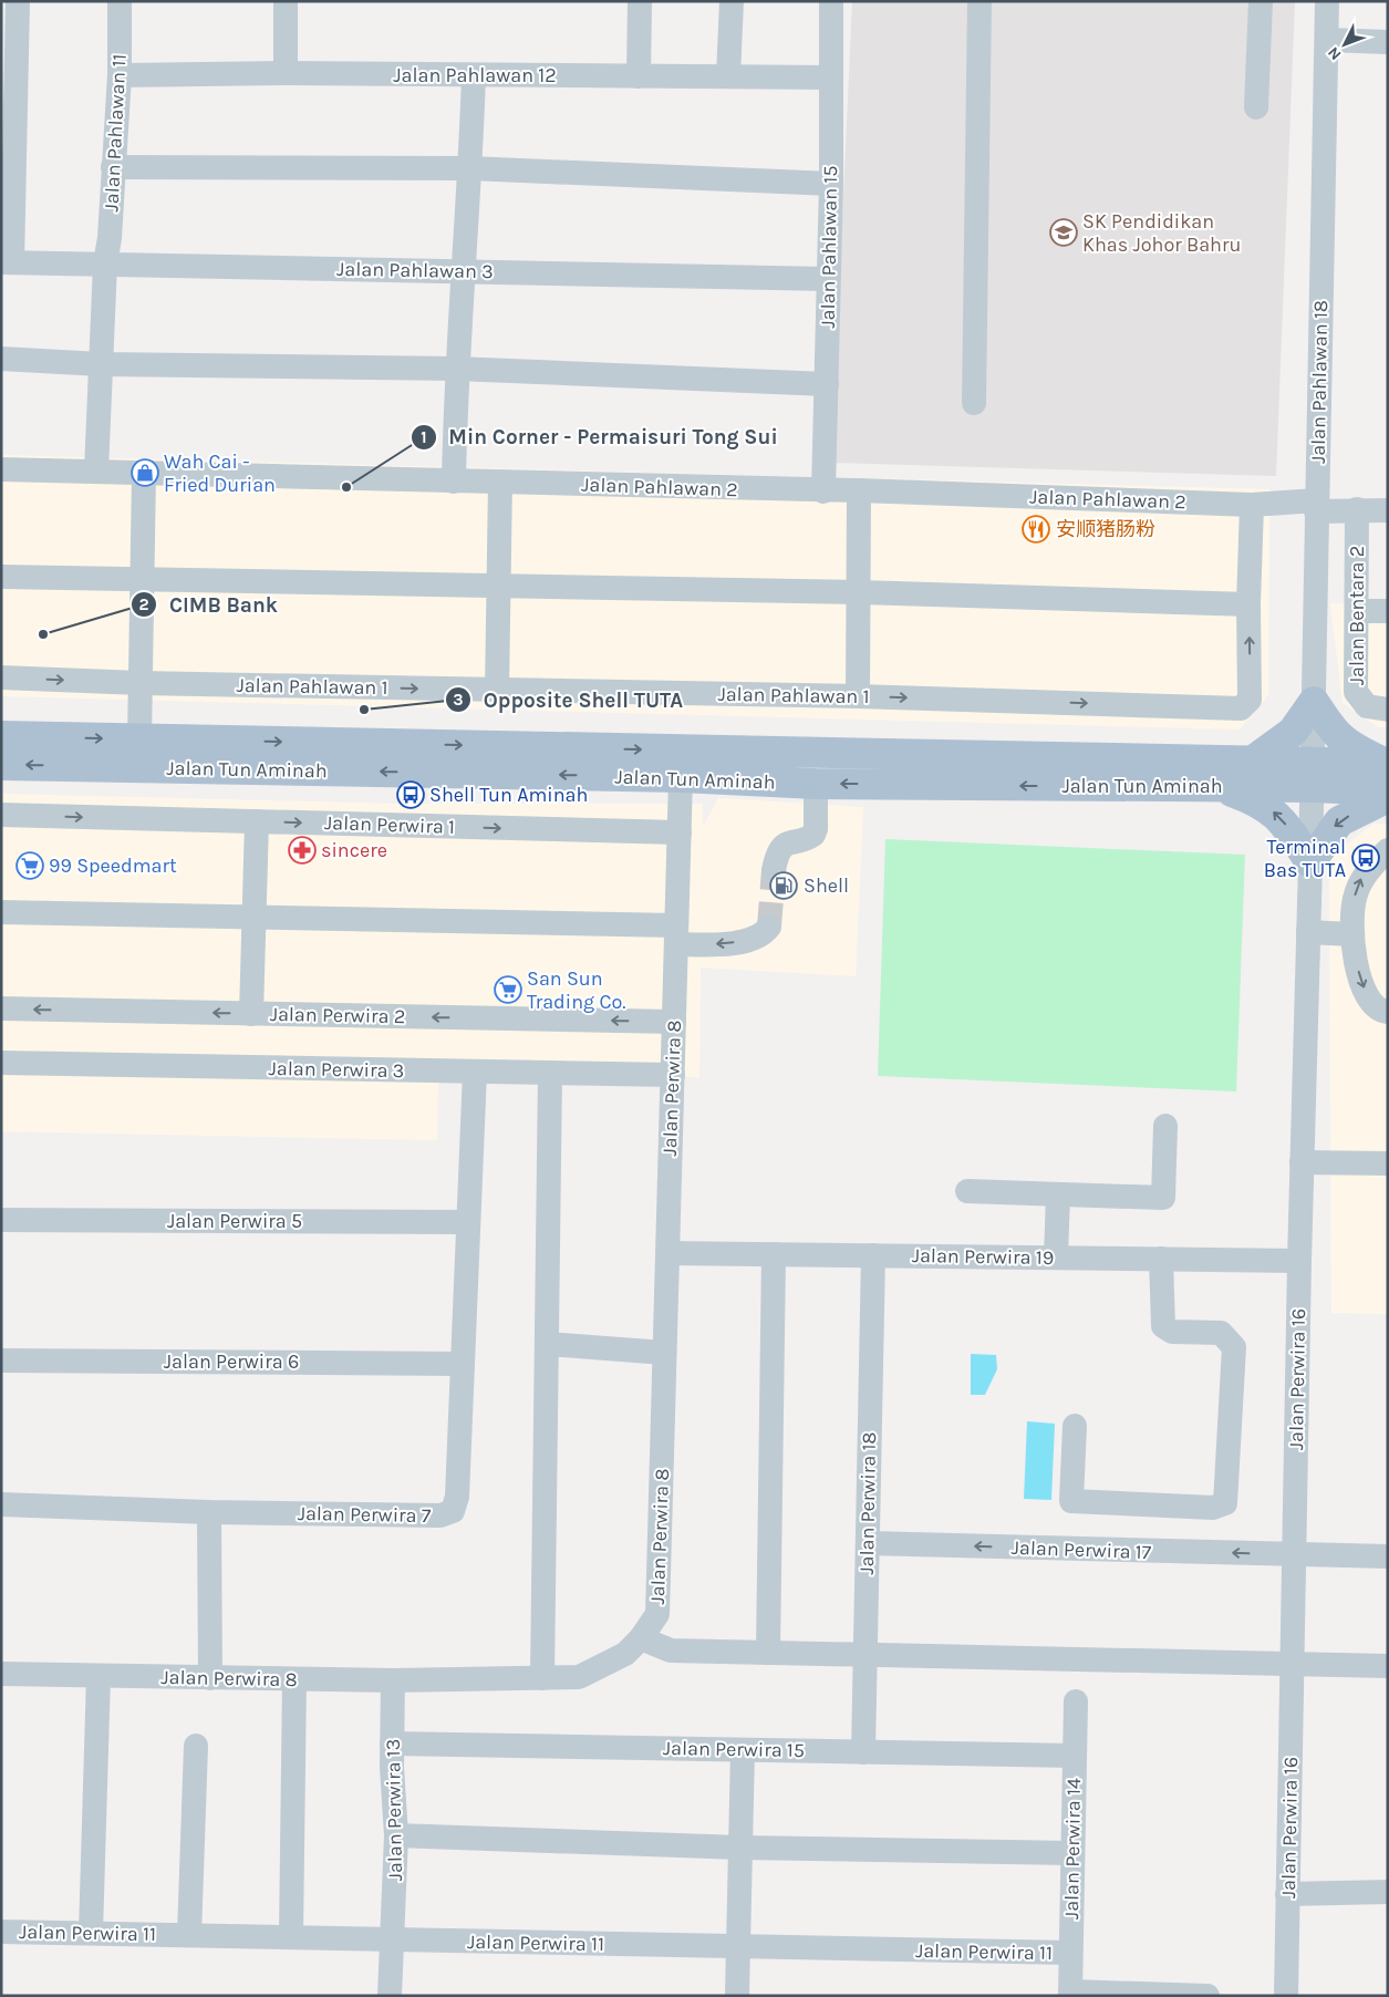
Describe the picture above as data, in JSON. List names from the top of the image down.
{
  "streets": {
    "main road": ["Jalan Tun Aminah"],
    "street": [
      "Jalan Pahlawan 12",
      "Jalan Pahlawan 11",
      "Jalan Pahlawan 15",
      "Jalan Pahlawan 3",
      "Jalan Pahlawan 18",
      "Jalan Pahlawan 2",
      "Jalan Bentara 2",
      "Jalan Pahlawan 1",
      "Jalan Perwira 1",
      "Jalan Perwira 2",
      "Jalan Perwira 3",
      "Jalan Perwira 8",
      "Jalan Perwira 5",
      "Jalan Perwira 19",
      "Jalan Perwira 6",
      "Jalan Perwira 16",
      "Jalan Perwira 18",
      "Jalan Perwira 7",
      "Jalan Perwira 17",
      "Jalan Perwira 15",
      "Jalan Perwira 13",
      "Jalan Perwira 14",
      "Jalan Perwira 11"
    ]
  },
  "crossings": [
    ["Jalan Pahlawan 12", "Jalan Pahlawan 11"],
    ["Jalan Pahlawan 12", "Jalan Pahlawan 15"],
    ["Jalan Pahlawan 11", "Jalan Pahlawan 3"],
    ["Jalan Pahlawan 11", "Jalan Pahlawan 2"],
    ["Jalan Pahlawan 15", "Jalan Pahlawan 3"],
    ["Jalan Pahlawan 15", "Jalan Pahlawan 2"],
    ["Jalan Pahlawan 18", "Jalan Pahlawan 2"],
    ["Jalan Pahlawan 18", "Jalan Tun Aminah"],
    ["Jalan Pahlawan 18", "Jalan Perwira 16"],
    ["Jalan Tun Aminah", "Jalan Perwira 8"],
    ["Jalan Tun Aminah", "Jalan Perwira 16"],
    ["Jalan Perwira 1", "Jalan Perwira 8"],
    ["Jalan Perwira 2", "Jalan Perwira 8"],
    ["Jalan Perwira 3", "Jalan Perwira 8"],
    ["Jalan Perwira 3", "Jalan Perwira 7"],
    ["Jalan Perwira 8", "Jalan Perwira 19"],
    ["Jalan Perwira 8", "Jalan Perwira 13"],
    ["Jalan Perwira 5", "Jalan Perwira 7"],
    ["Jalan Perwira 19", "Jalan Perwira 16"],
    ["Jalan Perwira 19", "Jalan Perwira 18"],
    ["Jalan Perwira 6", "Jalan Perwira 7"],
    ["Jalan Perwira 16", "Jalan Perwira 17"],
    ["Jalan Perwira 18", "Jalan Perwira 17"],
    ["Jalan Perwira 18", "Jalan Perwira 15"],
    ["Jalan Perwira 15", "Jalan Perwira 13"],
    ["Jalan Perwira 15", "Jalan Perwira 14"],
    ["Jalan Perwira 13", "Jalan Perwira 11"],
    ["Jalan Perwira 14", "Jalan Perwira 11"]
  ],
  "places": {
    "school or university": ["SK Pendidikan Khas Johor Bahru"],
    "shop": ["Wah Cai - Fried Durian"],
    "other": ["Min Corner - Permaisuri Tong Sui", "CIMB Bank", "Opposite Shell TUTA"],
    "restaurant": ["安顺猪肠粉"],
    "bus stop": ["Shell Tun Aminah", "Terminal Bas TUTA"],
    "pharmacy": ["sincere"],
    "supermarket": ["99 Speedmart", "San Sun Trading Co."],
    "fuel station": ["Shell"]
  },
  "north": "bottom left"
}
